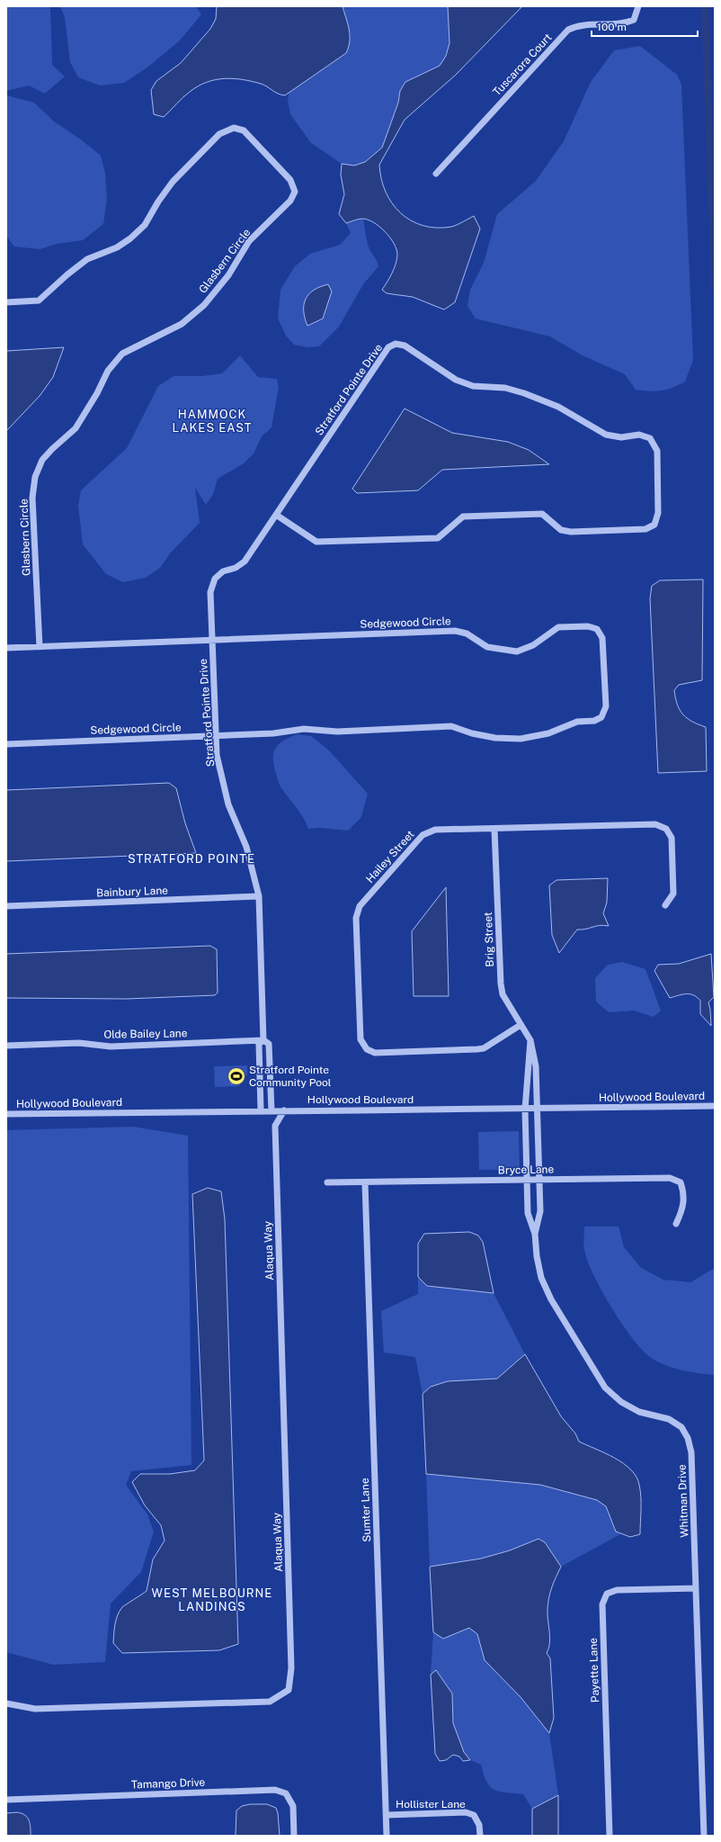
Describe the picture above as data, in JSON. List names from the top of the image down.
{
  "streets": {
    "street": [
      "Tuscarora Court",
      "Glasbern Circle",
      "Stratford Pointe Drive",
      "Sedgewood Circle",
      "Hailey Street",
      "Bainbury Lane",
      "Brig Street",
      "Olde Bailey Lane",
      "Hollywood Boulevard",
      "Bryce Lane",
      "Alaqua Way",
      "Whitman Drive",
      "Sumter Lane",
      "Payette Lane",
      "Tamango Drive",
      "Hollister Lane"
    ]
  },
  "crossings": [
    ["Glasbern Circle", "Sedgewood Circle"],
    ["Stratford Pointe Drive", "Sedgewood Circle"],
    ["Stratford Pointe Drive", "Bainbury Lane"],
    ["Stratford Pointe Drive", "Olde Bailey Lane"],
    ["Hailey Street", "Brig Street"],
    ["Brig Street", "Hollywood Boulevard"],
    ["Brig Street", "Whitman Drive"],
    ["Hollywood Boulevard", "Alaqua Way"],
    ["Hollywood Boulevard", "Whitman Drive"],
    ["Bryce Lane", "Whitman Drive"],
    ["Bryce Lane", "Sumter Lane"],
    ["Whitman Drive", "Payette Lane"],
    ["Sumter Lane", "Hollister Lane"]
  ],
  "districts": ["HAMMOCK LAKES EAST", "STRATFORD POINTE", "WEST MELBOURNE LANDINGS"],
  "places": {
    "sports": ["Stratford Pointe Community Pool"]
  },
  "scale_bar": "100 m"
}
